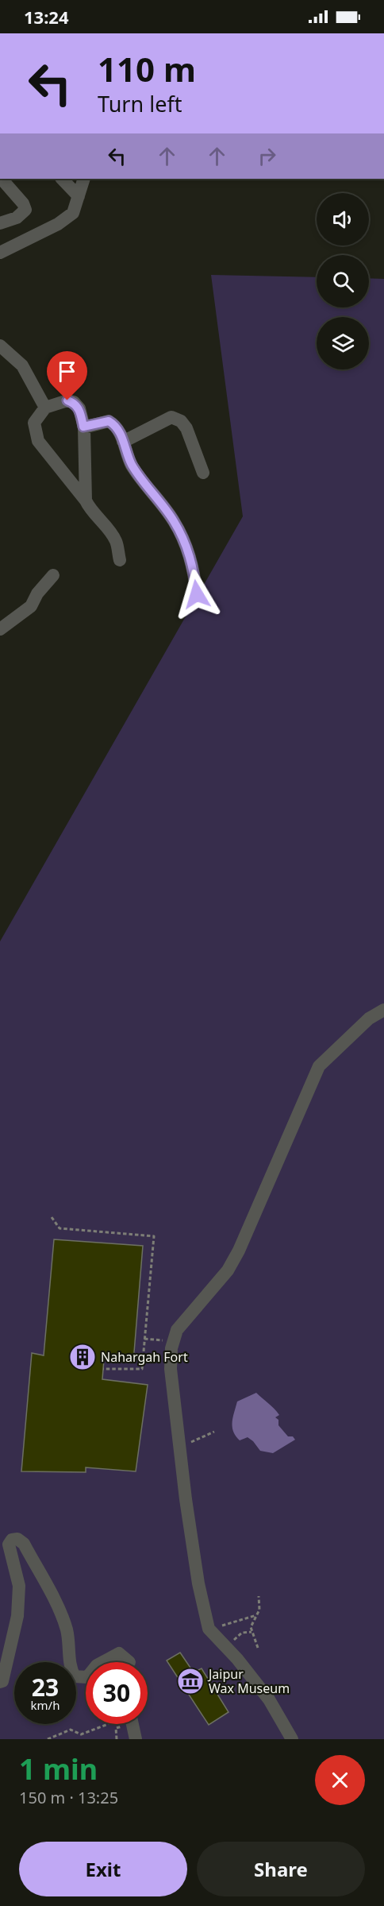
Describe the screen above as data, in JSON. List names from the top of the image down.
{
  "places": {
    "building": ["Nahargah Fort"],
    "museum": ["Jaipur Wax Museum"]
  },
  "page": {
    "status": "13:24",
    "turn": ["110 m", "Turn left"],
    "speed": "23 km/h",
    "limit": "30",
    "heading": ["1 min", "150 m · 13:25"],
    "buttons": ["Exit", "Share"]
  }
}
